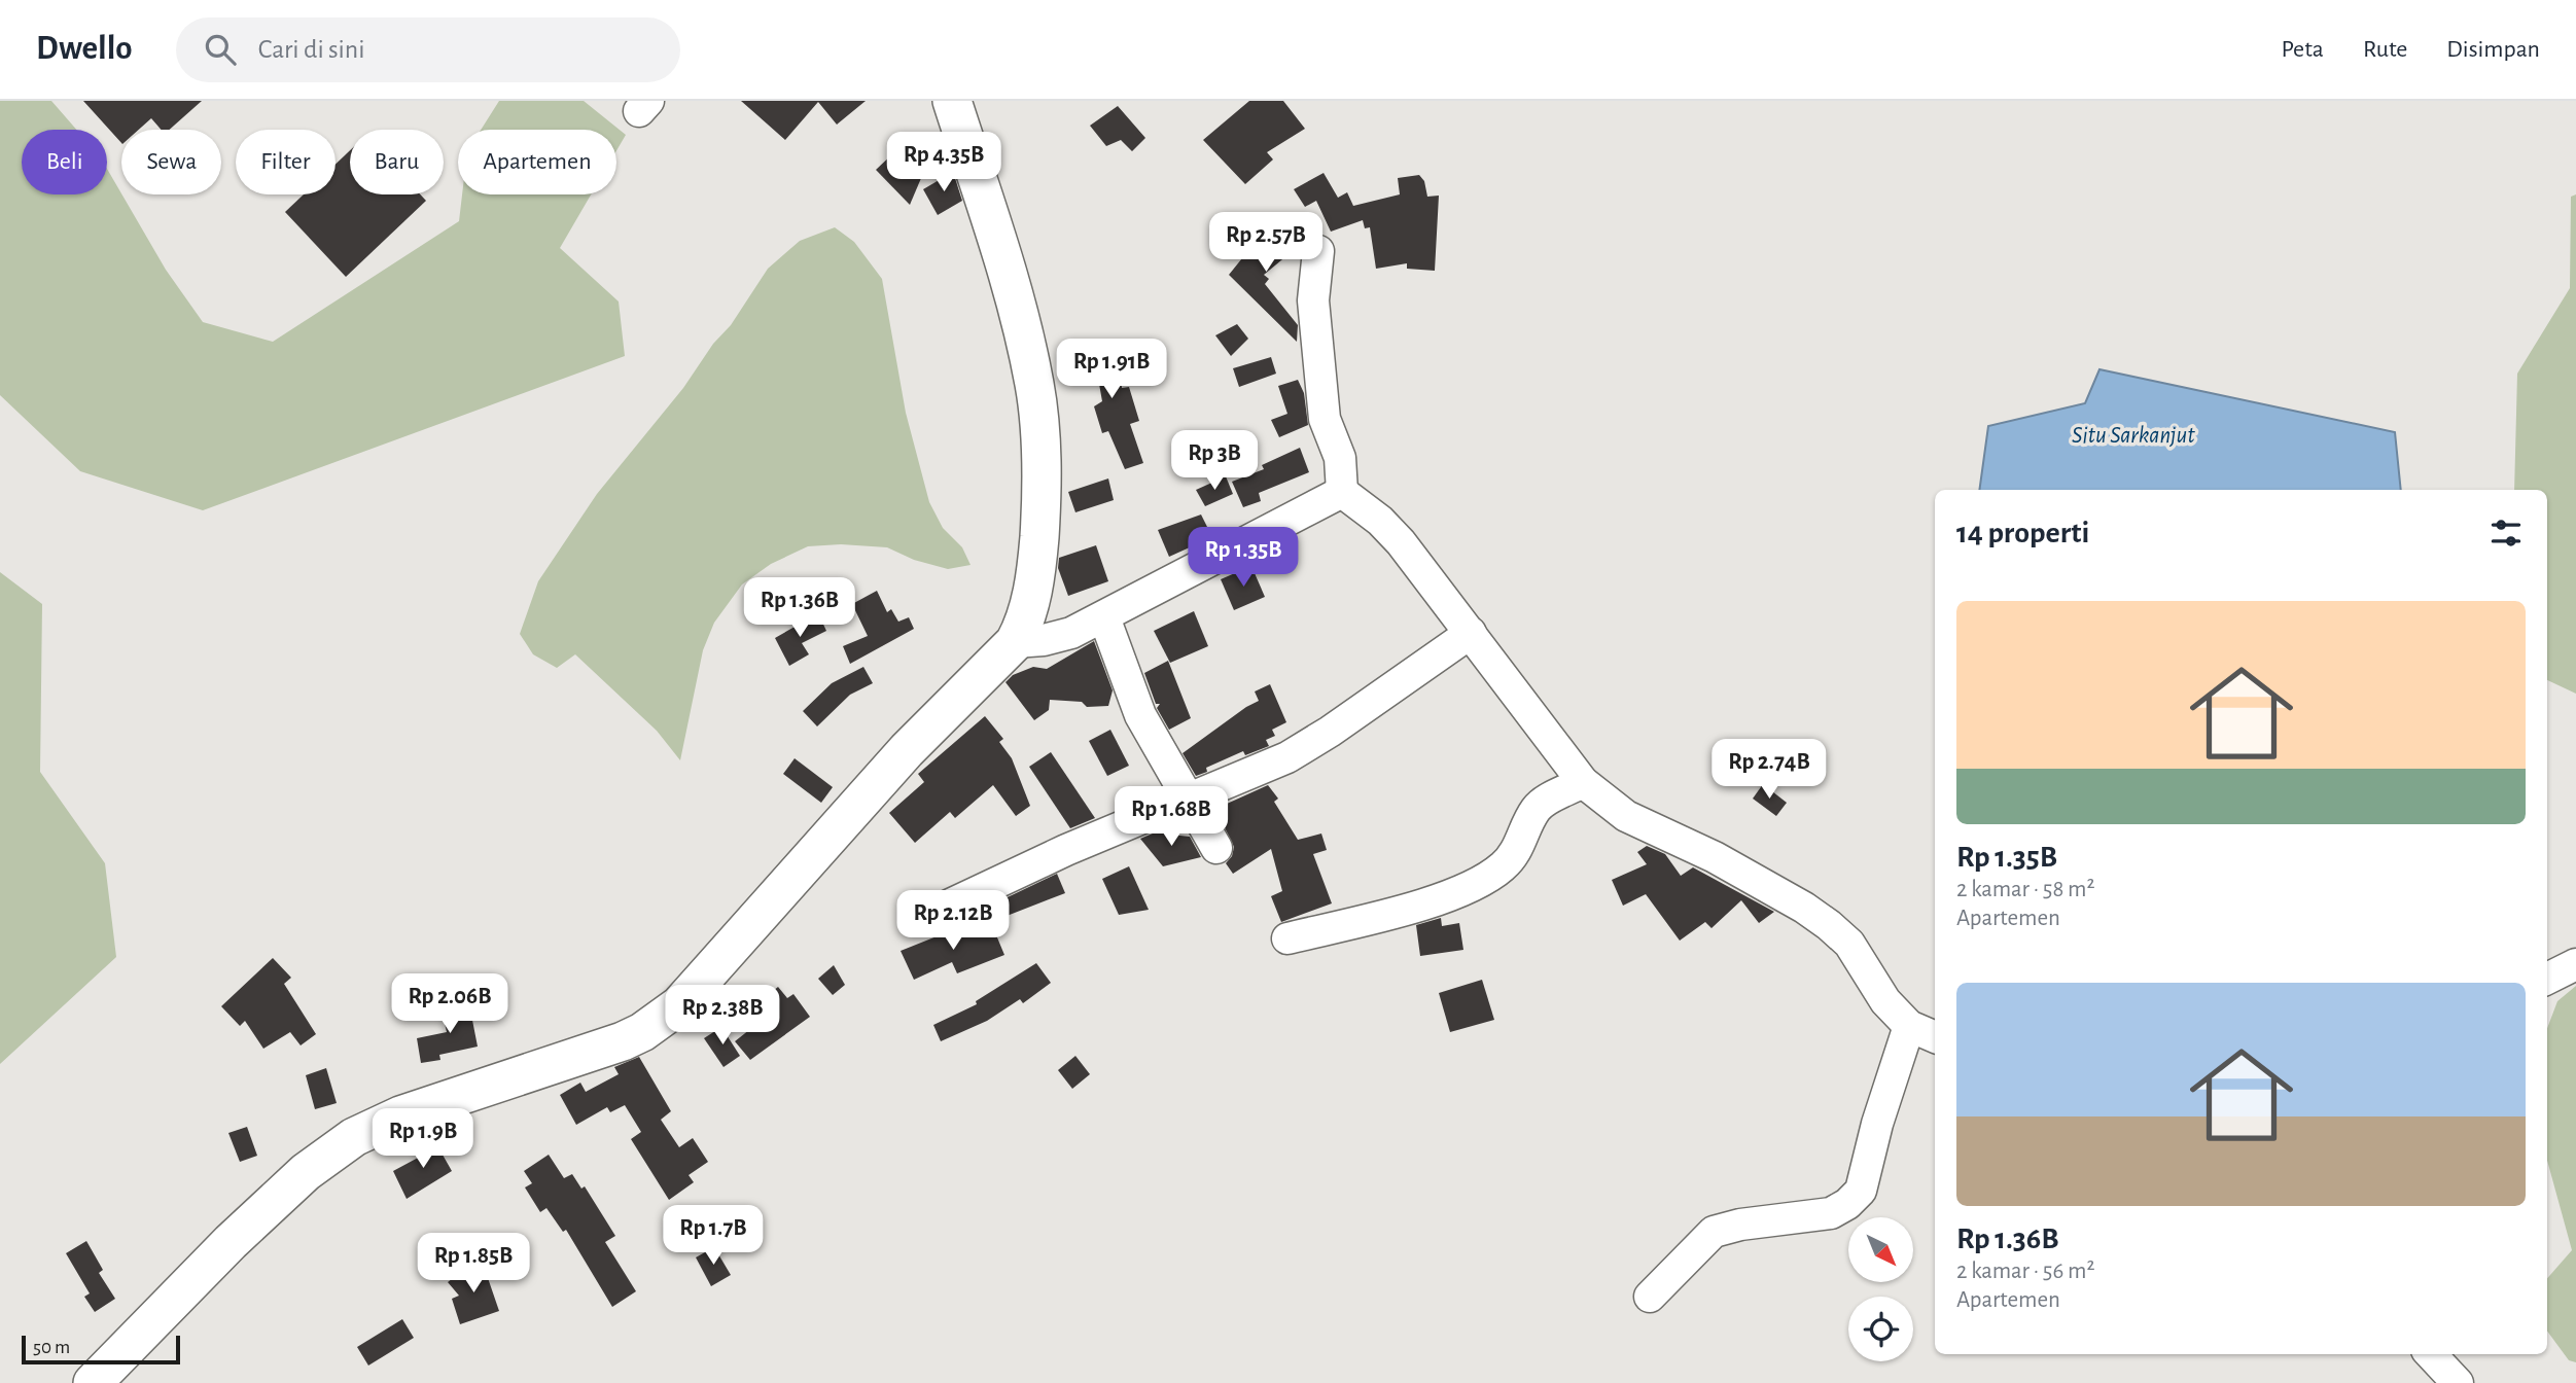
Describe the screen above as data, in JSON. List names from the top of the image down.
{
  "water": ["Situ Sarkanjut"],
  "scale_bar": "50 m",
  "north": "bottom right",
  "page": {
    "header": "Dwello",
    "search": "Cari di sini",
    "nav": ["Peta", "Rute", "Disimpan"],
    "chip": [
      "Beli",
      "Sewa",
      "Filter",
      "Baru",
      "Apartemen"
    ],
    "price": [
      "Rp 4.35B",
      "Rp 2.57B",
      "Rp 1.91B",
      "Rp 3B",
      "Rp 1.35B",
      "Rp 1.36B",
      "Rp 2.74B",
      "Rp 1.68B",
      "Rp 2.12B",
      "Rp 2.06B",
      "Rp 2.38B",
      "Rp 1.9B",
      "Rp 1.7B",
      "Rp 1.85B"
    ],
    "heading": "14 properti",
    "list": [
      {
        "name": "Rp 1.35B",
        "note": "2 kamar · 58 m² · Apartemen"
      },
      {
        "name": "Rp 1.36B",
        "note": "2 kamar · 56 m² · Apartemen"
      }
    ],
    "scale": "50 m"
  }
}
